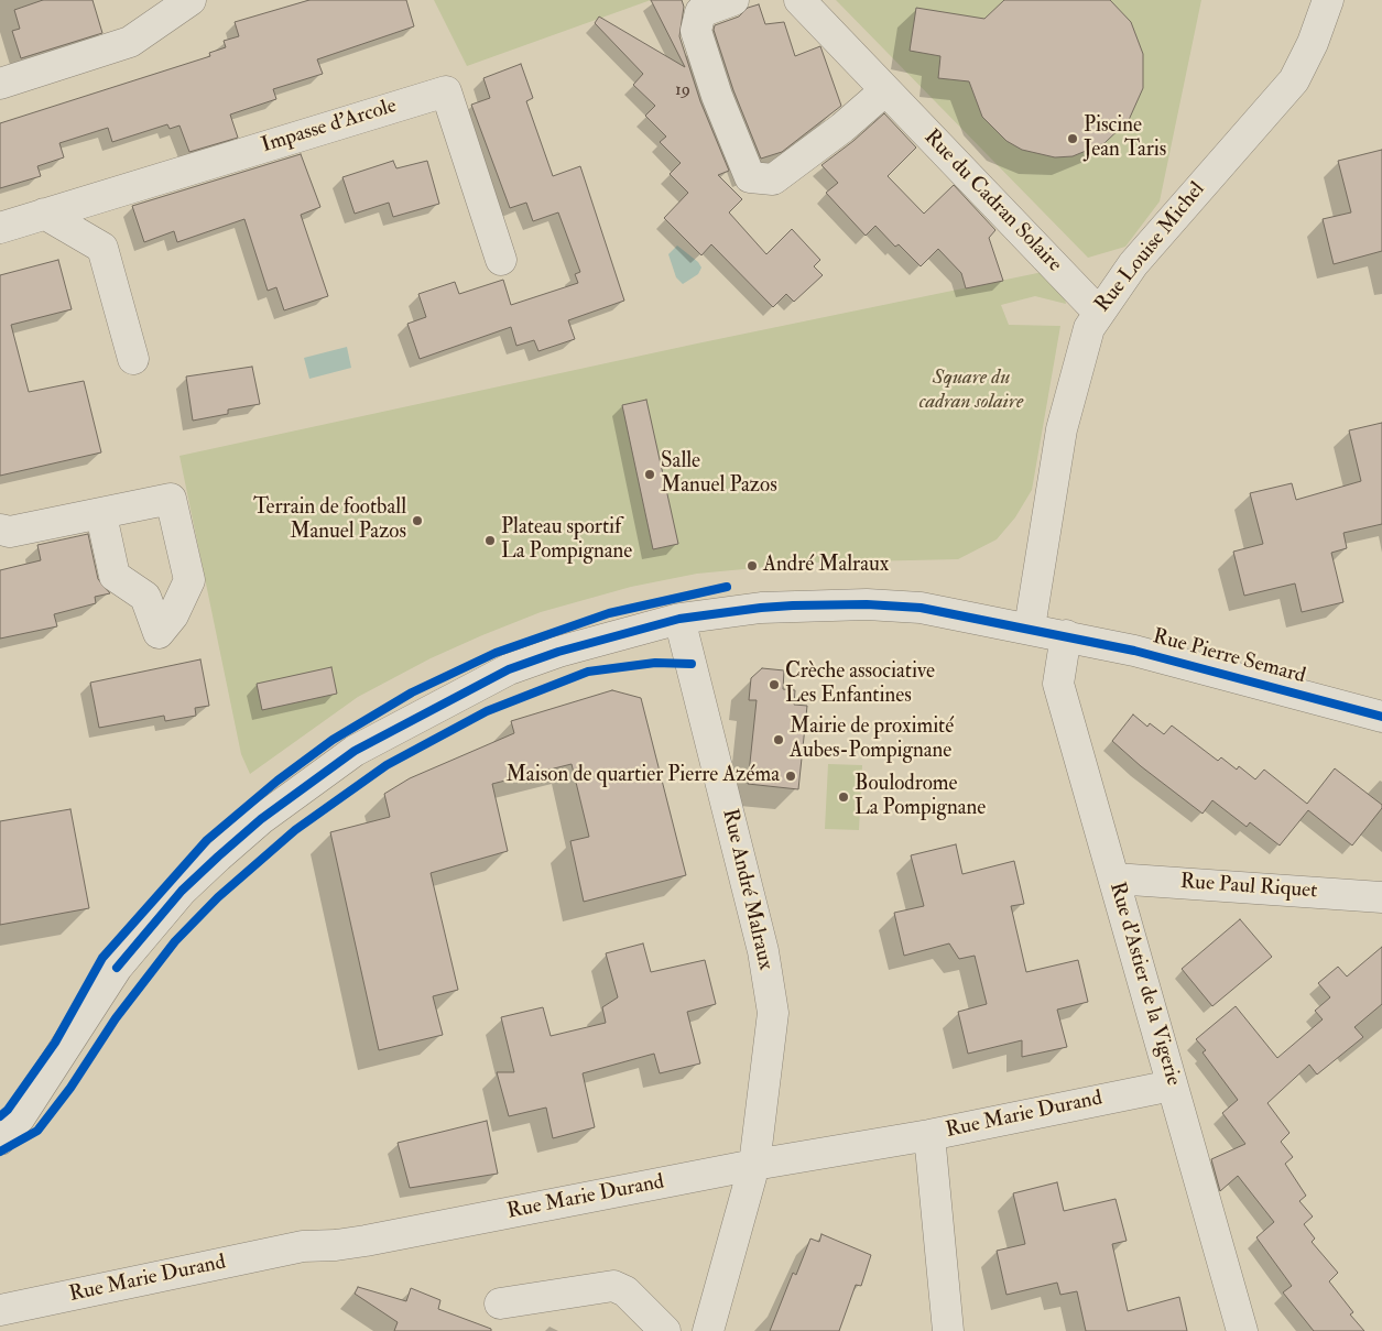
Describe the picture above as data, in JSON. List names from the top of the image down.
{
  "streets": {
    "street": [
      "Impasse d'Arcole",
      "Rue du Cadran Solaire",
      "Rue Louise Michel",
      "Rue Pierre Semard",
      "Rue Paul Riquet",
      "Rue André Malraux",
      "Rue d'Astier de la Vigerie",
      "Rue Marie Durand"
    ]
  },
  "crossings": [
    ["Rue du Cadran Solaire", "Rue Louise Michel"],
    ["Rue Louise Michel", "Rue Pierre Semard"],
    ["Rue Pierre Semard", "Rue André Malraux"],
    ["Rue Pierre Semard", "Rue d'Astier de la Vigerie"],
    ["Rue Paul Riquet", "Rue d'Astier de la Vigerie"],
    ["Rue André Malraux", "Rue Marie Durand"],
    ["Rue d'Astier de la Vigerie", "Rue Marie Durand"]
  ],
  "parks": ["Square du cadran solaire"],
  "places": [
    "Piscine Jean Taris",
    "Salle Manuel Pazos",
    "Terrain de football Manuel Pazos",
    "Plateau sportif La Pompignane",
    "André Malraux",
    "Crèche associative Les Enfantines",
    "Mairie de proximité Aubes-Pompignane",
    "Maison de quartier Pierre Azéma",
    "Boulodrome La Pompignane"
  ],
  "house_numbers": ["19"]
}
